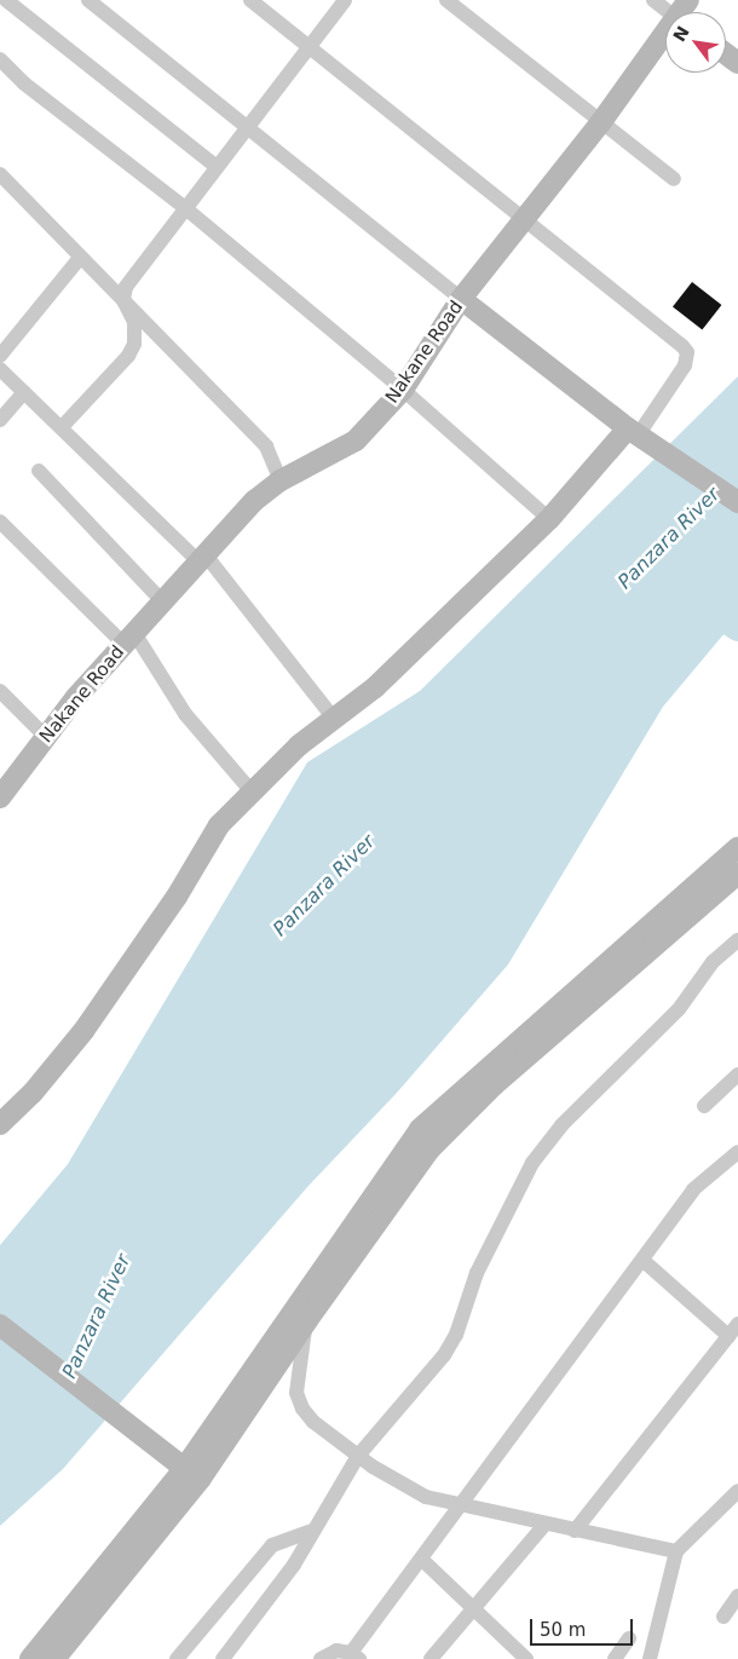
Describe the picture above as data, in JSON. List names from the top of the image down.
{
  "streets": {
    "street": ["Nakane Road"]
  },
  "water": ["Panzara River"],
  "scale_bar": "50 m",
  "north": "top left"
}
